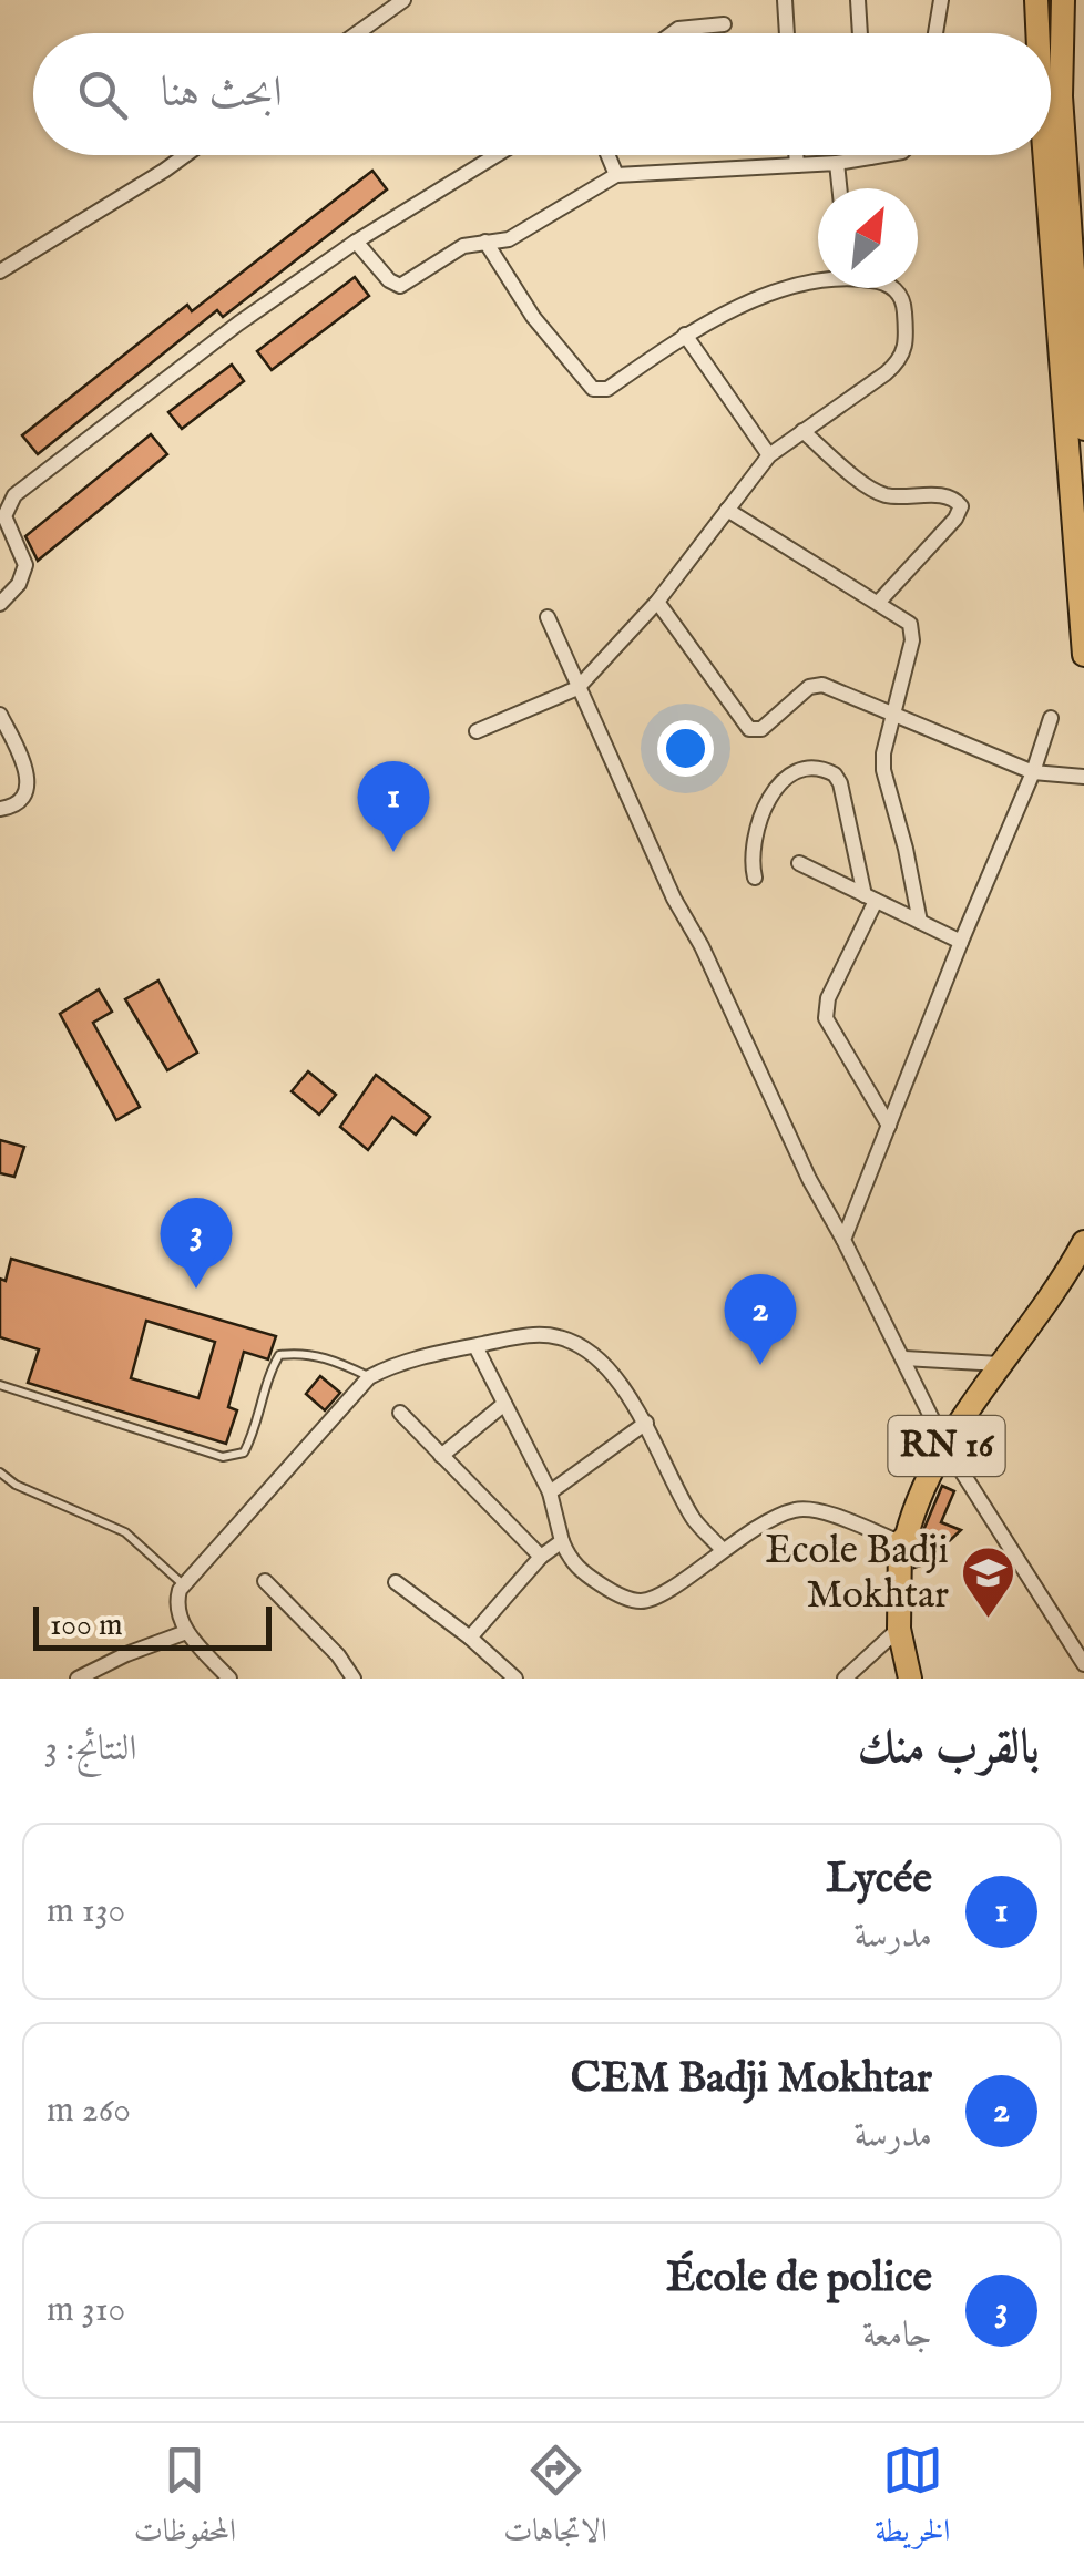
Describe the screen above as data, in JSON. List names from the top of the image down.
{
  "streets": {
    "main road": ["RN 16"]
  },
  "places": {
    "school or university": ["Ecole Badji Mokhtar"]
  },
  "scale_bar": "100 m",
  "north": "top right",
  "page": {
    "search": "ابحث هنا",
    "pins": ["1", "3", "2"],
    "scale": "100 m",
    "heading": ["بالقرب منك", "النتائج: 3"],
    "list": [
      {
        "mark": "1",
        "name": "Lycée",
        "note": "مدرسة",
        "value": "130 m"
      },
      {
        "mark": "2",
        "name": "CEM Badji Mokhtar",
        "note": "مدرسة",
        "value": "260 m"
      },
      {
        "mark": "3",
        "name": "École de police",
        "note": "جامعة",
        "value": "310 m"
      }
    ],
    "nav": ["الخريطة", "الاتجاهات", "المحفوظات"]
  }
}
